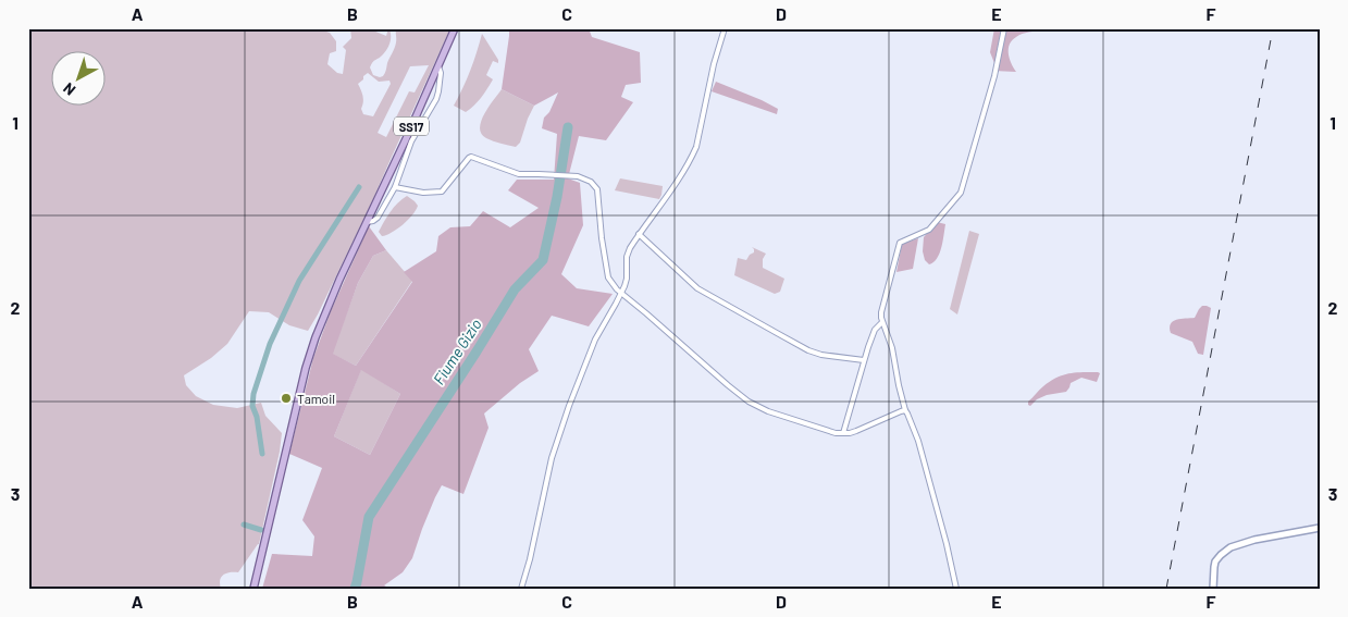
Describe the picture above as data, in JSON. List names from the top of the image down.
{
  "streets": {
    "main road": ["SS17"]
  },
  "water": ["Fiume Gizio"],
  "places": ["Tamoil"],
  "north": "bottom left",
  "grid": {
    "columns": [
      "A",
      "B",
      "C",
      "D",
      "E",
      "F"
    ],
    "rows": ["1", "2", "3"]
  }
}
